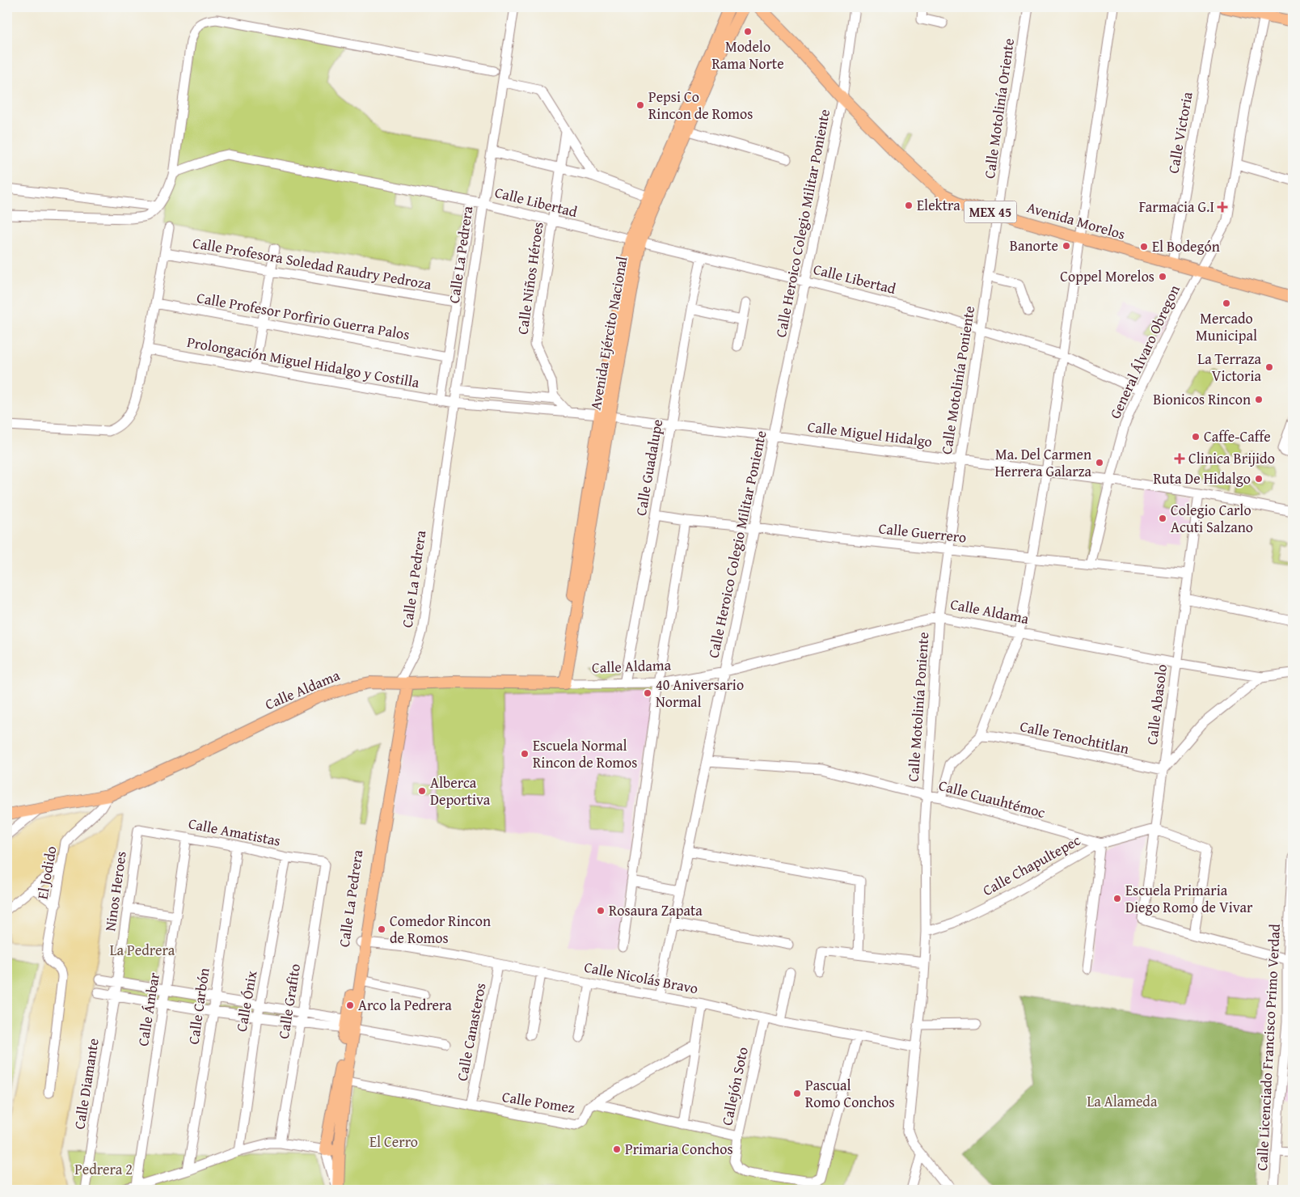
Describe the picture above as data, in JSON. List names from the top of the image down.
{
  "streets": {
    "main road": [
      "MEX 45",
      "Avenida Morelos",
      "Calle La Pedrera",
      "Avenida Ejército Nacional",
      "Calle Aldama"
    ],
    "street": [
      "Calle Motolinía Oriente",
      "Calle Victoria",
      "Calle Libertad",
      "Calle Heroico Colegio Militar Poniente",
      "Calle Profesora Soledad Raudry Pedroza",
      "Calle Niños Héroes",
      "Calle Profesor Porfirio Guerra Palos",
      "General Álvaro Obregon",
      "Prolongación Miguel Hidalgo y Costilla",
      "Calle Motolinía Poniente",
      "Calle Miguel Hidalgo",
      "Calle Guadalupe",
      "Calle Guerrero",
      "Calle Abasolo",
      "Calle Tenochtitlan",
      "Calle Cuauhtémoc",
      "Calle Amatistas",
      "Calle Chapultepec",
      "El Jodido",
      "Ninos Heroes",
      "Calle Nicolás Bravo",
      "Calle Ónix",
      "Calle Grafito",
      "Calle Carbón",
      "Calle Ámbar",
      "Calle Canasteros",
      "Calle Licenciado Francisco Primo Verdad",
      "Calle Diamante",
      "Callejón Soto",
      "Calle Pomez"
    ]
  },
  "crossings": [
    ["Calle Motolinía Oriente", "Avenida Morelos"],
    ["Calle Motolinía Oriente", "Calle Motolinía Poniente"],
    ["Calle Victoria", "Avenida Morelos"],
    ["Calle Libertad", "Calle Heroico Colegio Militar Poniente"],
    ["Calle Libertad", "Calle La Pedrera"],
    ["Calle Libertad", "Calle Niños Héroes"],
    ["Calle Libertad", "Avenida Ejército Nacional"],
    ["Calle Libertad", "General Álvaro Obregon"],
    ["Calle Libertad", "Calle Motolinía Poniente"],
    ["Calle Libertad", "Calle Guadalupe"],
    ["Avenida Morelos", "Calle Heroico Colegio Militar Poniente"],
    ["Avenida Morelos", "General Álvaro Obregon"],
    ["Avenida Morelos", "Calle Motolinía Poniente"],
    ["Calle Heroico Colegio Militar Poniente", "Calle Miguel Hidalgo"],
    ["Calle Heroico Colegio Militar Poniente", "Calle Guerrero"],
    ["Calle Heroico Colegio Militar Poniente", "Calle Aldama"],
    ["Calle Heroico Colegio Militar Poniente", "Calle Cuauhtémoc"],
    ["Calle Heroico Colegio Militar Poniente", "Calle Nicolás Bravo"],
    ["Calle La Pedrera", "Prolongación Miguel Hidalgo y Costilla"],
    ["Calle La Pedrera", "Calle Aldama"],
    ["Calle La Pedrera", "Calle Nicolás Bravo"],
    ["Calle La Pedrera", "Calle Pomez"],
    ["Avenida Ejército Nacional", "Calle Miguel Hidalgo"],
    ["Avenida Ejército Nacional", "Calle Aldama"],
    ["General Álvaro Obregon", "Calle Miguel Hidalgo"],
    ["General Álvaro Obregon", "Calle Guerrero"],
    ["Calle Motolinía Poniente", "Calle Miguel Hidalgo"],
    ["Calle Motolinía Poniente", "Calle Guerrero"],
    ["Calle Motolinía Poniente", "Calle Aldama"],
    ["Calle Motolinía Poniente", "Calle Cuauhtémoc"],
    ["Calle Motolinía Poniente", "Calle Chapultepec"],
    ["Calle Motolinía Poniente", "Calle Nicolás Bravo"],
    ["Calle Miguel Hidalgo", "Calle Guadalupe"],
    ["Calle Miguel Hidalgo", "Calle Abasolo"],
    ["Calle Guadalupe", "Calle Guerrero"],
    ["Calle Guadalupe", "Calle Aldama"],
    ["Calle Guerrero", "Calle Abasolo"],
    ["Calle Aldama", "Calle Abasolo"],
    ["Calle Aldama", "El Jodido"],
    ["Calle Abasolo", "Calle Tenochtitlan"],
    ["Calle Abasolo", "Calle Chapultepec"],
    ["Calle Cuauhtémoc", "Calle Chapultepec"],
    ["Calle Amatistas", "Ninos Heroes"],
    ["Calle Amatistas", "Calle Ónix"],
    ["Calle Amatistas", "Calle Grafito"],
    ["Calle Amatistas", "Calle Carbón"],
    ["Calle Amatistas", "Calle Ámbar"],
    ["Ninos Heroes", "Calle Diamante"],
    ["Calle Nicolás Bravo", "Calle Canasteros"],
    ["Calle Nicolás Bravo", "Callejón Soto"],
    ["Calle Canasteros", "Calle Pomez"],
    ["Callejón Soto", "Calle Pomez"]
  ],
  "parks": [
    "La Pedrera",
    "La Alameda",
    "El Cerro",
    "Pedrera 2"
  ],
  "places": {
    "other": [
      "Modelo Rama Norte",
      "Pepsi Co Rincon de Romos",
      "Elektra",
      "Banorte",
      "El Bodegón",
      "Coppel Morelos",
      "Mercado Municipal",
      "La Terraza Victoria",
      "Bionicos Rincon",
      "Caffe-Caffe",
      "Ma. Del Carmen Herrera Galarza",
      "Ruta De Hidalgo",
      "Colegio Carlo Acuti Salzano",
      "40 Aniversario Normal",
      "Escuela Normal Rincon de Romos",
      "Alberca Deportiva",
      "Escuela Primaria Diego Romo de Vivar",
      "Rosaura Zapata",
      "Comedor Rincon de Romos",
      "Arco la Pedrera",
      "Pascual Romo Conchos",
      "Primaria Conchos"
    ],
    "health": ["Farmacia G.I", "Clinica Brijido"]
  }
}
